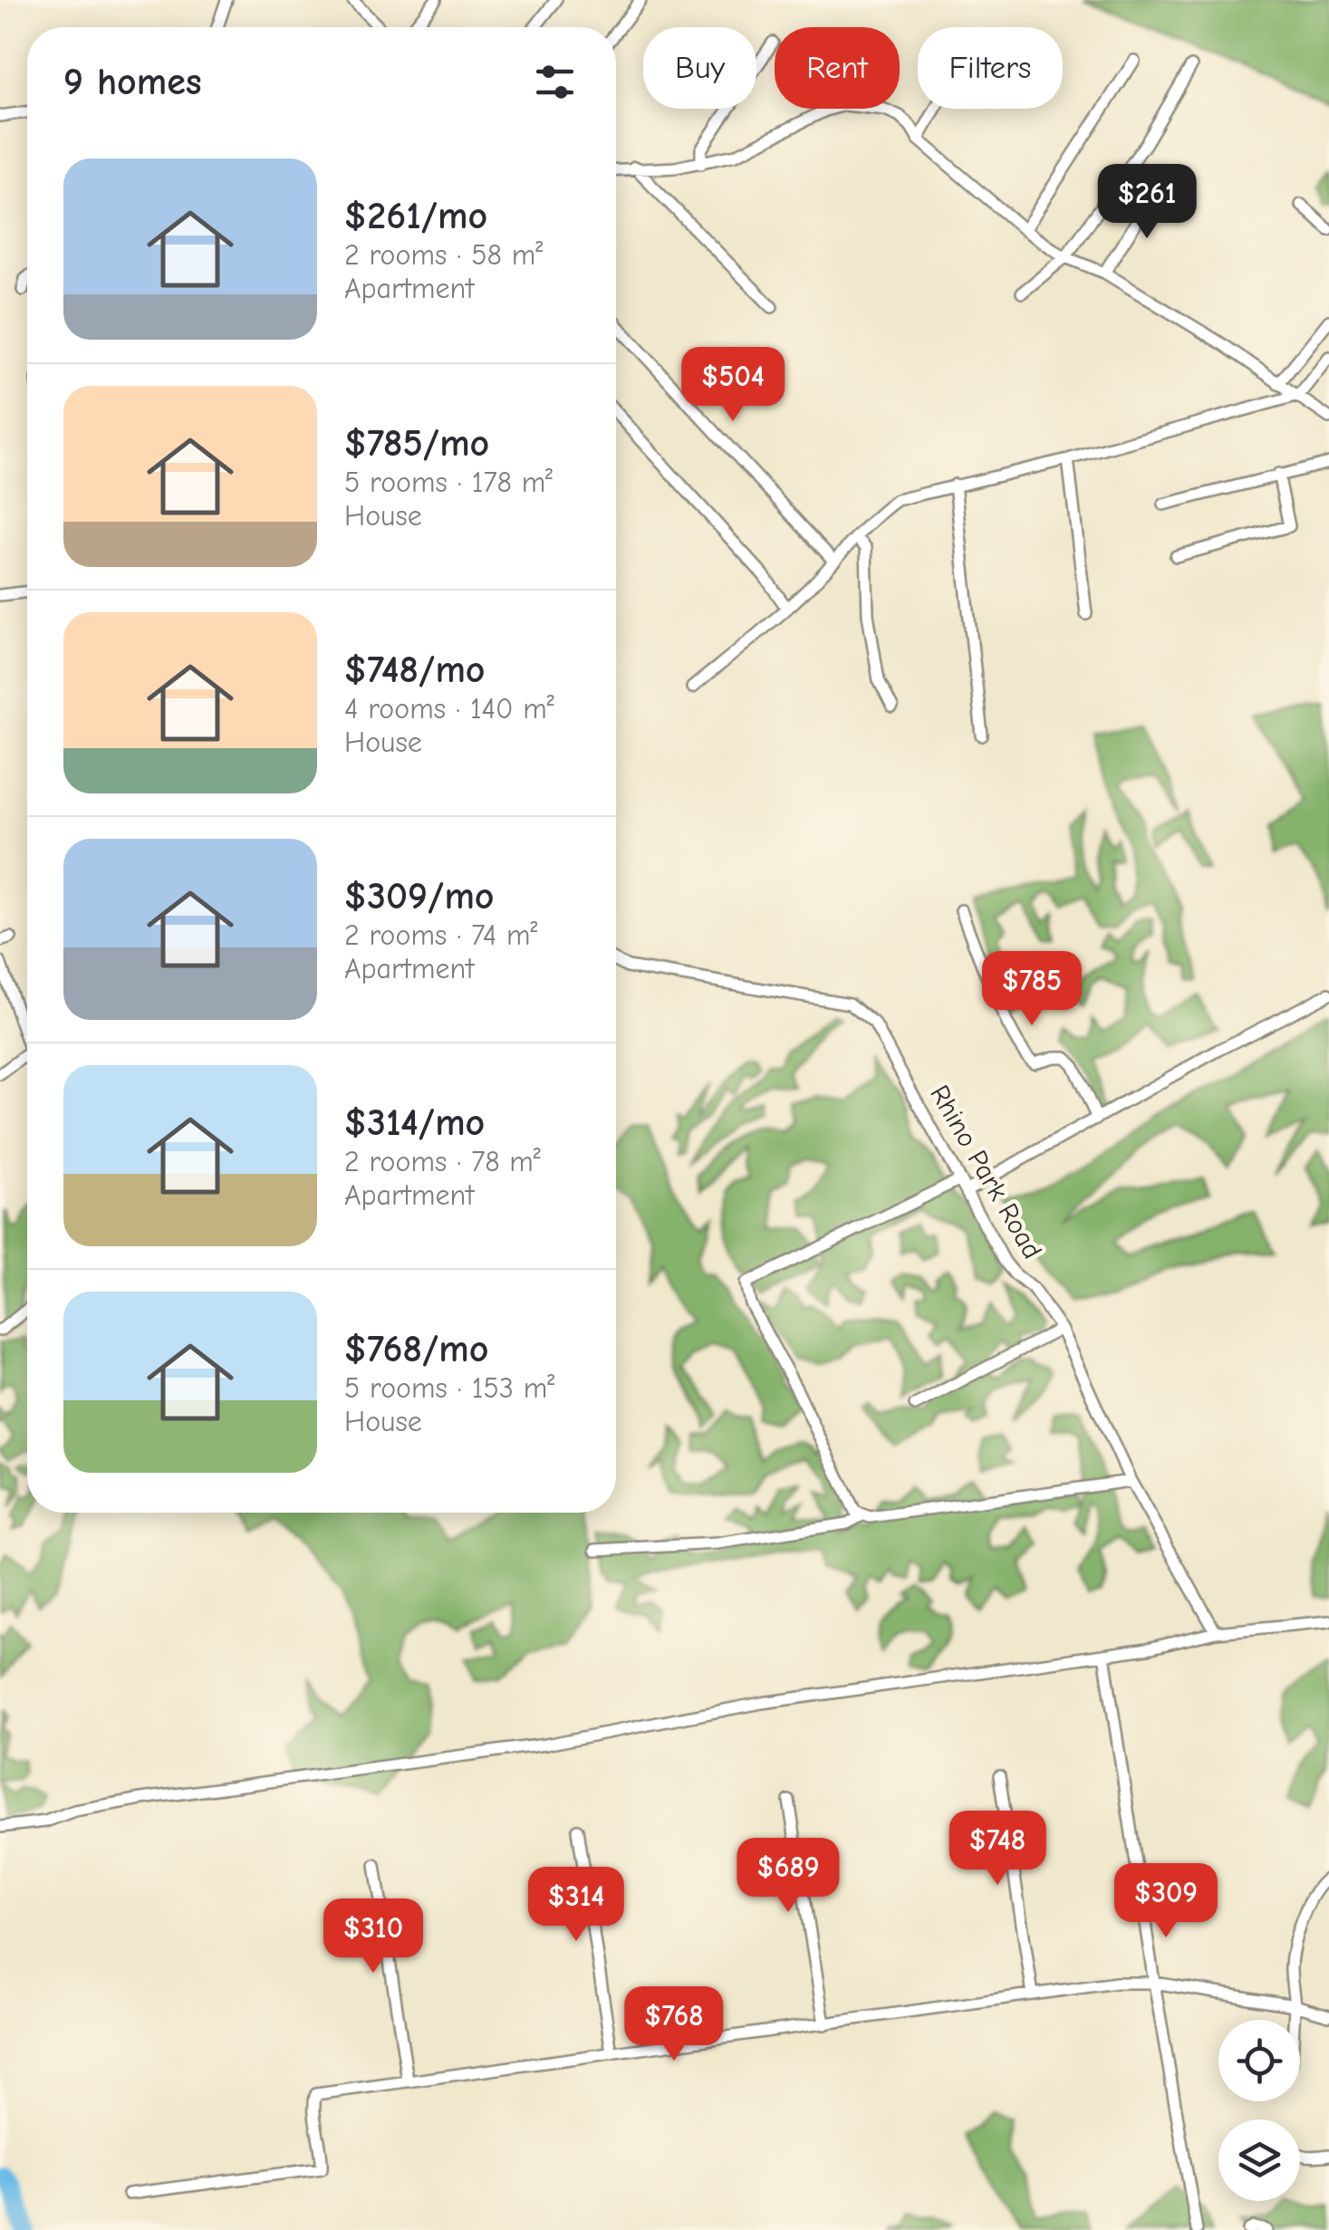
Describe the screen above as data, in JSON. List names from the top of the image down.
{
  "streets": {
    "street": ["Rhino Park Road"]
  },
  "page": {
    "chip": ["Buy", "Rent", "Filters"],
    "heading": "9 homes",
    "list": [
      {
        "name": "$261/mo",
        "note": "2 rooms · 58 m² · Apartment"
      },
      {
        "name": "$785/mo",
        "note": "5 rooms · 178 m² · House"
      },
      {
        "name": "$748/mo",
        "note": "4 rooms · 140 m² · House"
      },
      {
        "name": "$309/mo",
        "note": "2 rooms · 74 m² · Apartment"
      },
      {
        "name": "$314/mo",
        "note": "2 rooms · 78 m² · Apartment"
      },
      {
        "name": "$768/mo",
        "note": "5 rooms · 153 m² · House"
      }
    ],
    "price": [
      "$261",
      "$504",
      "$785",
      "$748",
      "$689",
      "$309",
      "$314",
      "$310",
      "$768"
    ]
  }
}
